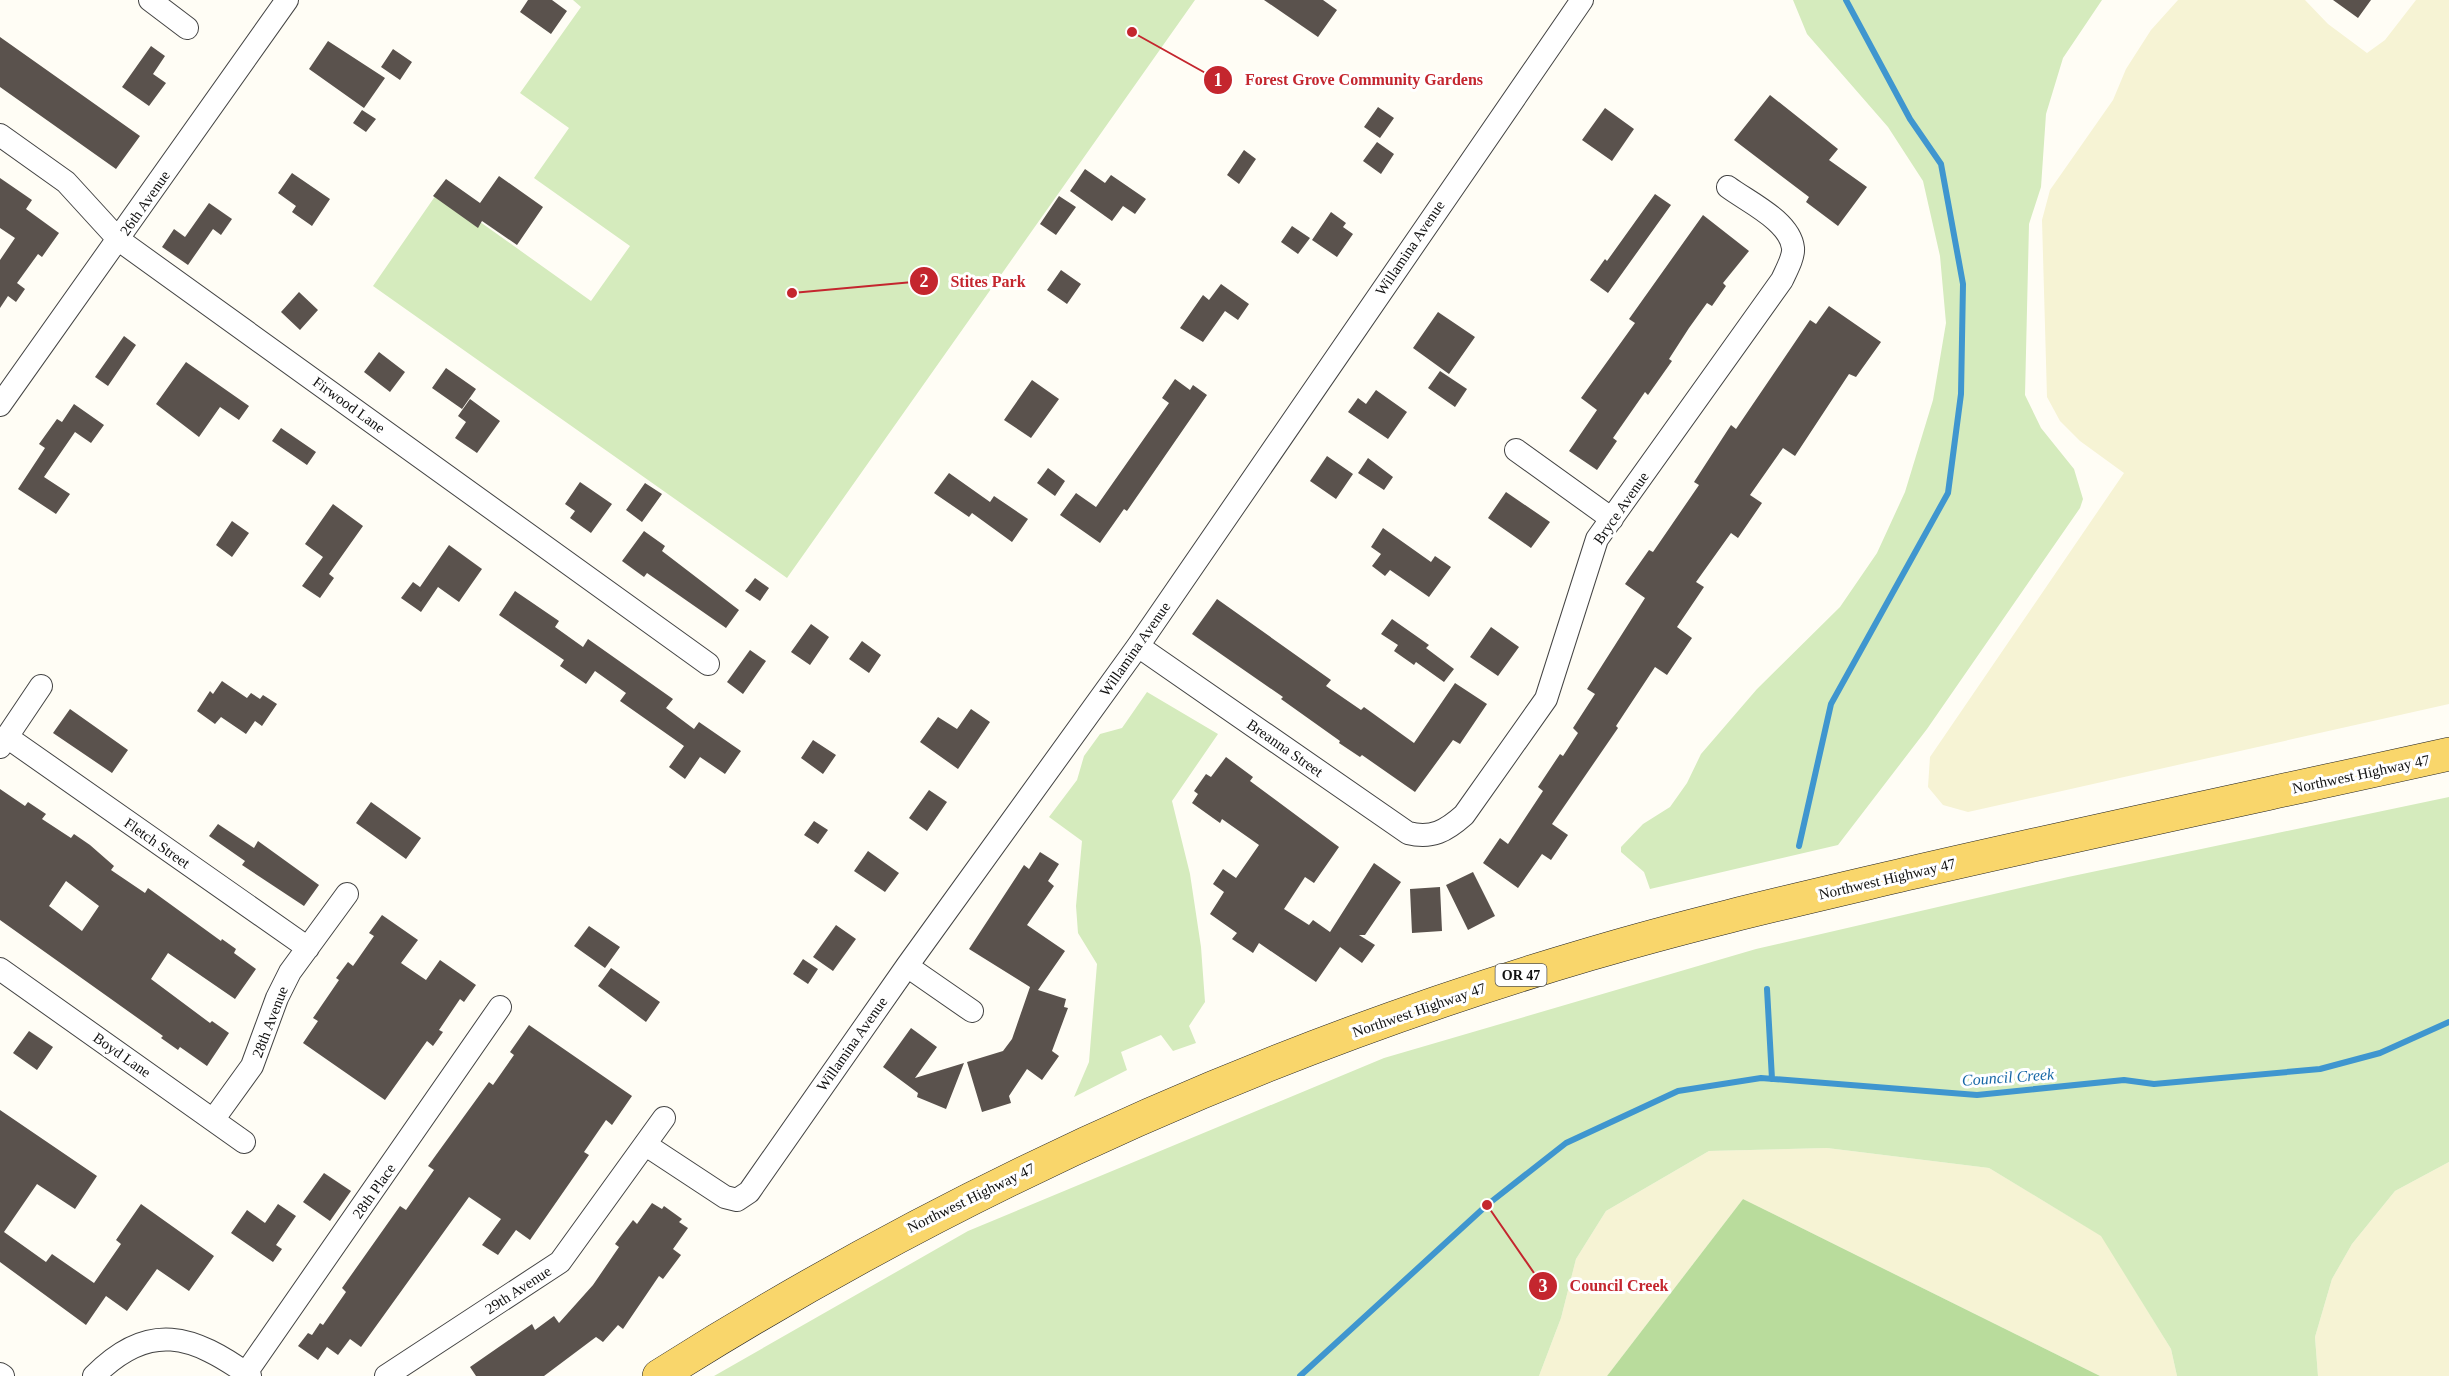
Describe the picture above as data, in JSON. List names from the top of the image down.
{
  "streets": {
    "main road": ["Northwest Highway 47", "OR 47"],
    "street": [
      "26th Avenue",
      "Willamina Avenue",
      "Firwood Lane",
      "Bryce Avenue",
      "Breanna Street",
      "Fletch Street",
      "28th Avenue",
      "Boyd Lane",
      "28th Place",
      "29th Avenue"
    ]
  },
  "crossings": [
    ["26th Avenue", "Firwood Lane"],
    ["Willamina Avenue", "Breanna Street"],
    ["Willamina Avenue", "29th Avenue"],
    ["Bryce Avenue", "Breanna Street"],
    ["Fletch Street", "28th Avenue"],
    ["28th Avenue", "Boyd Lane"]
  ],
  "water": ["Council Creek"],
  "places": ["Forest Grove Community Gardens", "Stites Park", "Council Creek"]
}
